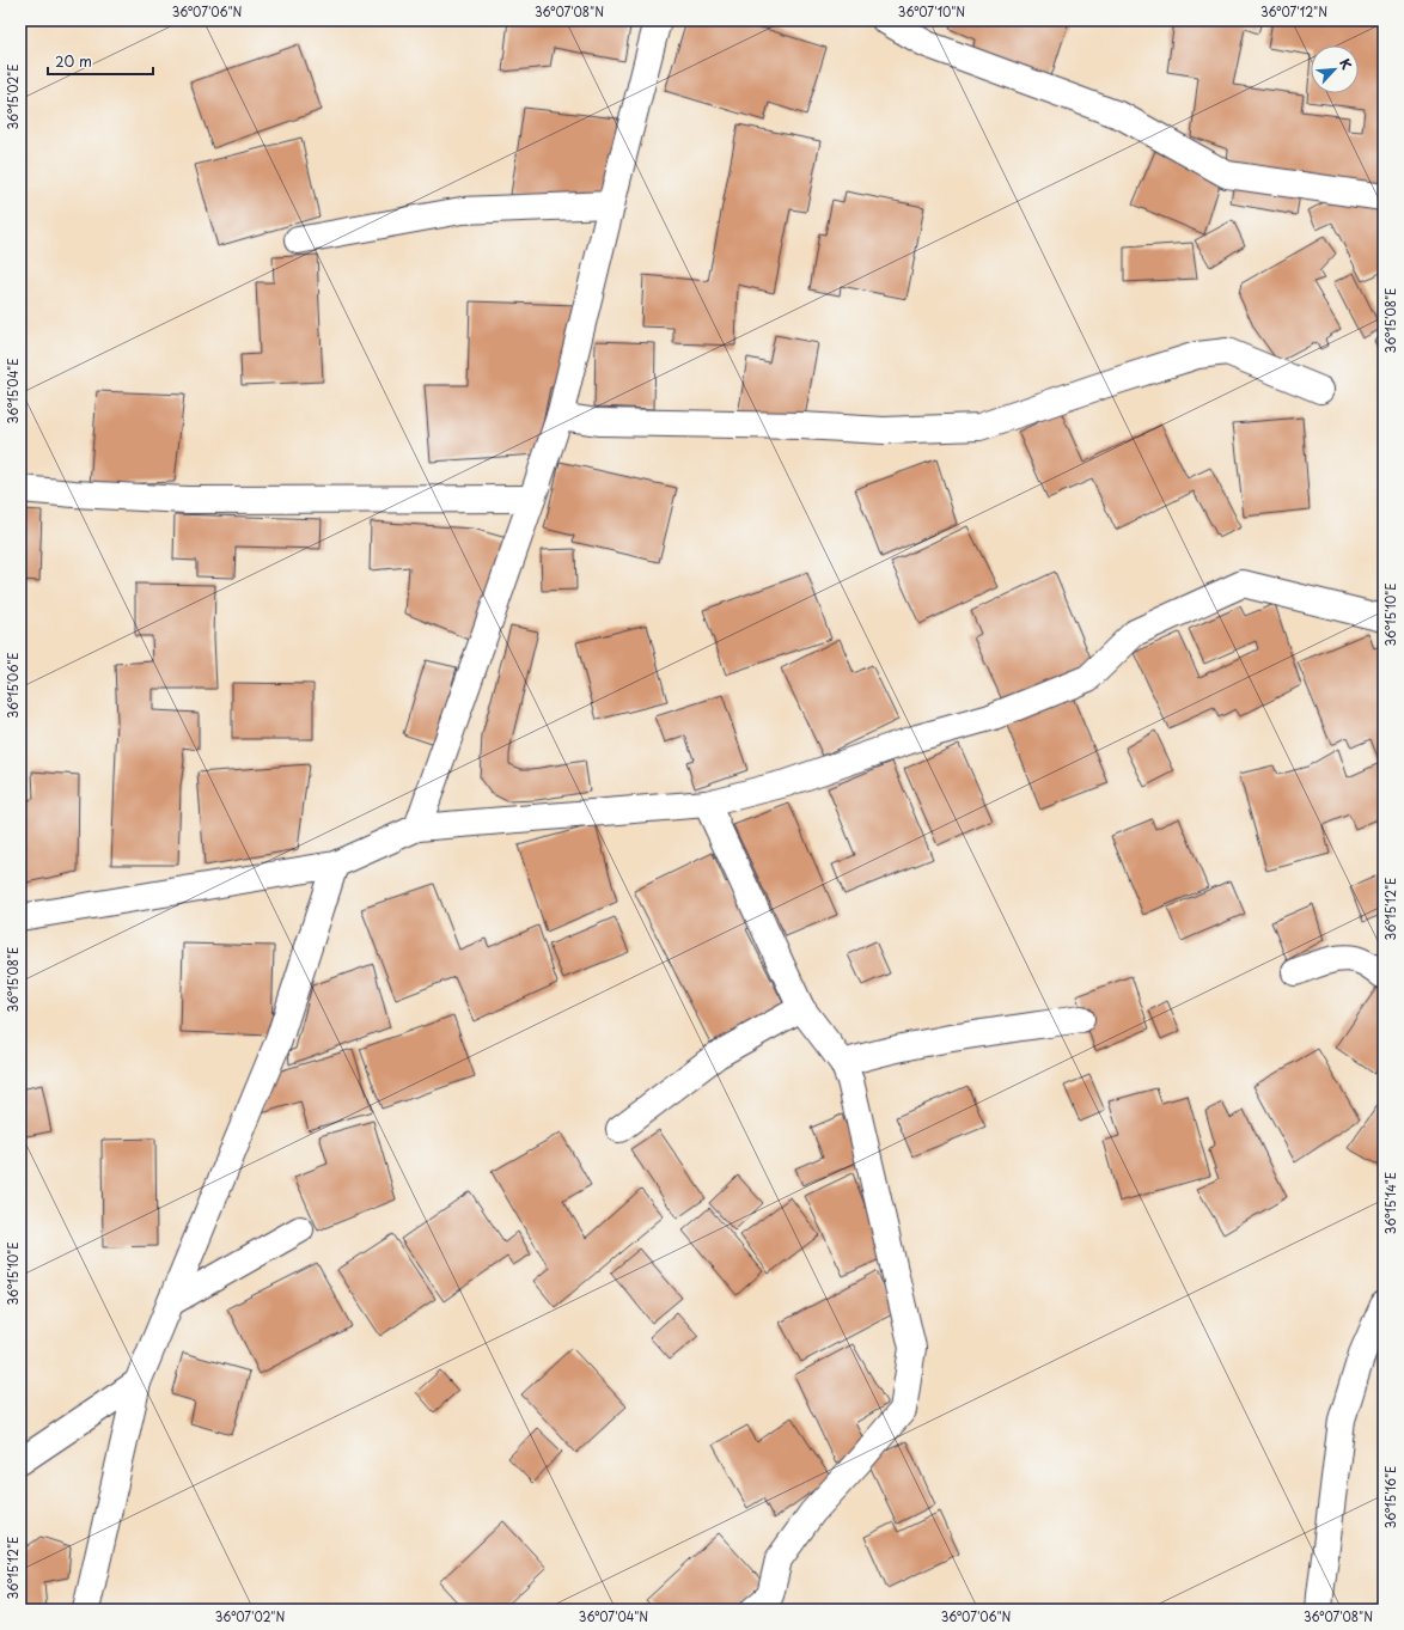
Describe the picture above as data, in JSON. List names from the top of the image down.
{
  "scale_bar": "20 m",
  "north": "top right",
  "coordinates": [
    "36°07'06\"N",
    "36°07'08\"N",
    "36°07'10\"N",
    "36°07'12\"N",
    "36°15'02\"E",
    "36°15'08\"E",
    "36°15'04\"E",
    "36°15'10\"E",
    "36°15'06\"E",
    "36°15'12\"E",
    "36°15'14\"E",
    "36°15'16\"E",
    "36°07'02\"N",
    "36°07'04\"N"
  ]
}
